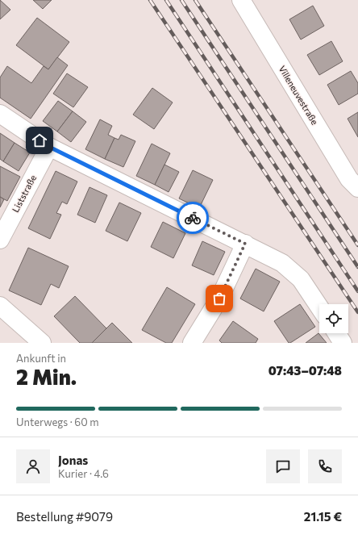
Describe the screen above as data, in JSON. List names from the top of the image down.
{
  "streets": {
    "street": ["Villeneuvestraße", "Liststraße"]
  },
  "page": {
    "heading": ["2 Min.", "Ankunft in", "07:43–07:48"],
    "panel": [
      "Jonas",
      "Kurier · 4.6",
      "Bestellung #9079",
      "21.15 €"
    ],
    "bar": "Unterwegs · 60 m"
  }
}
